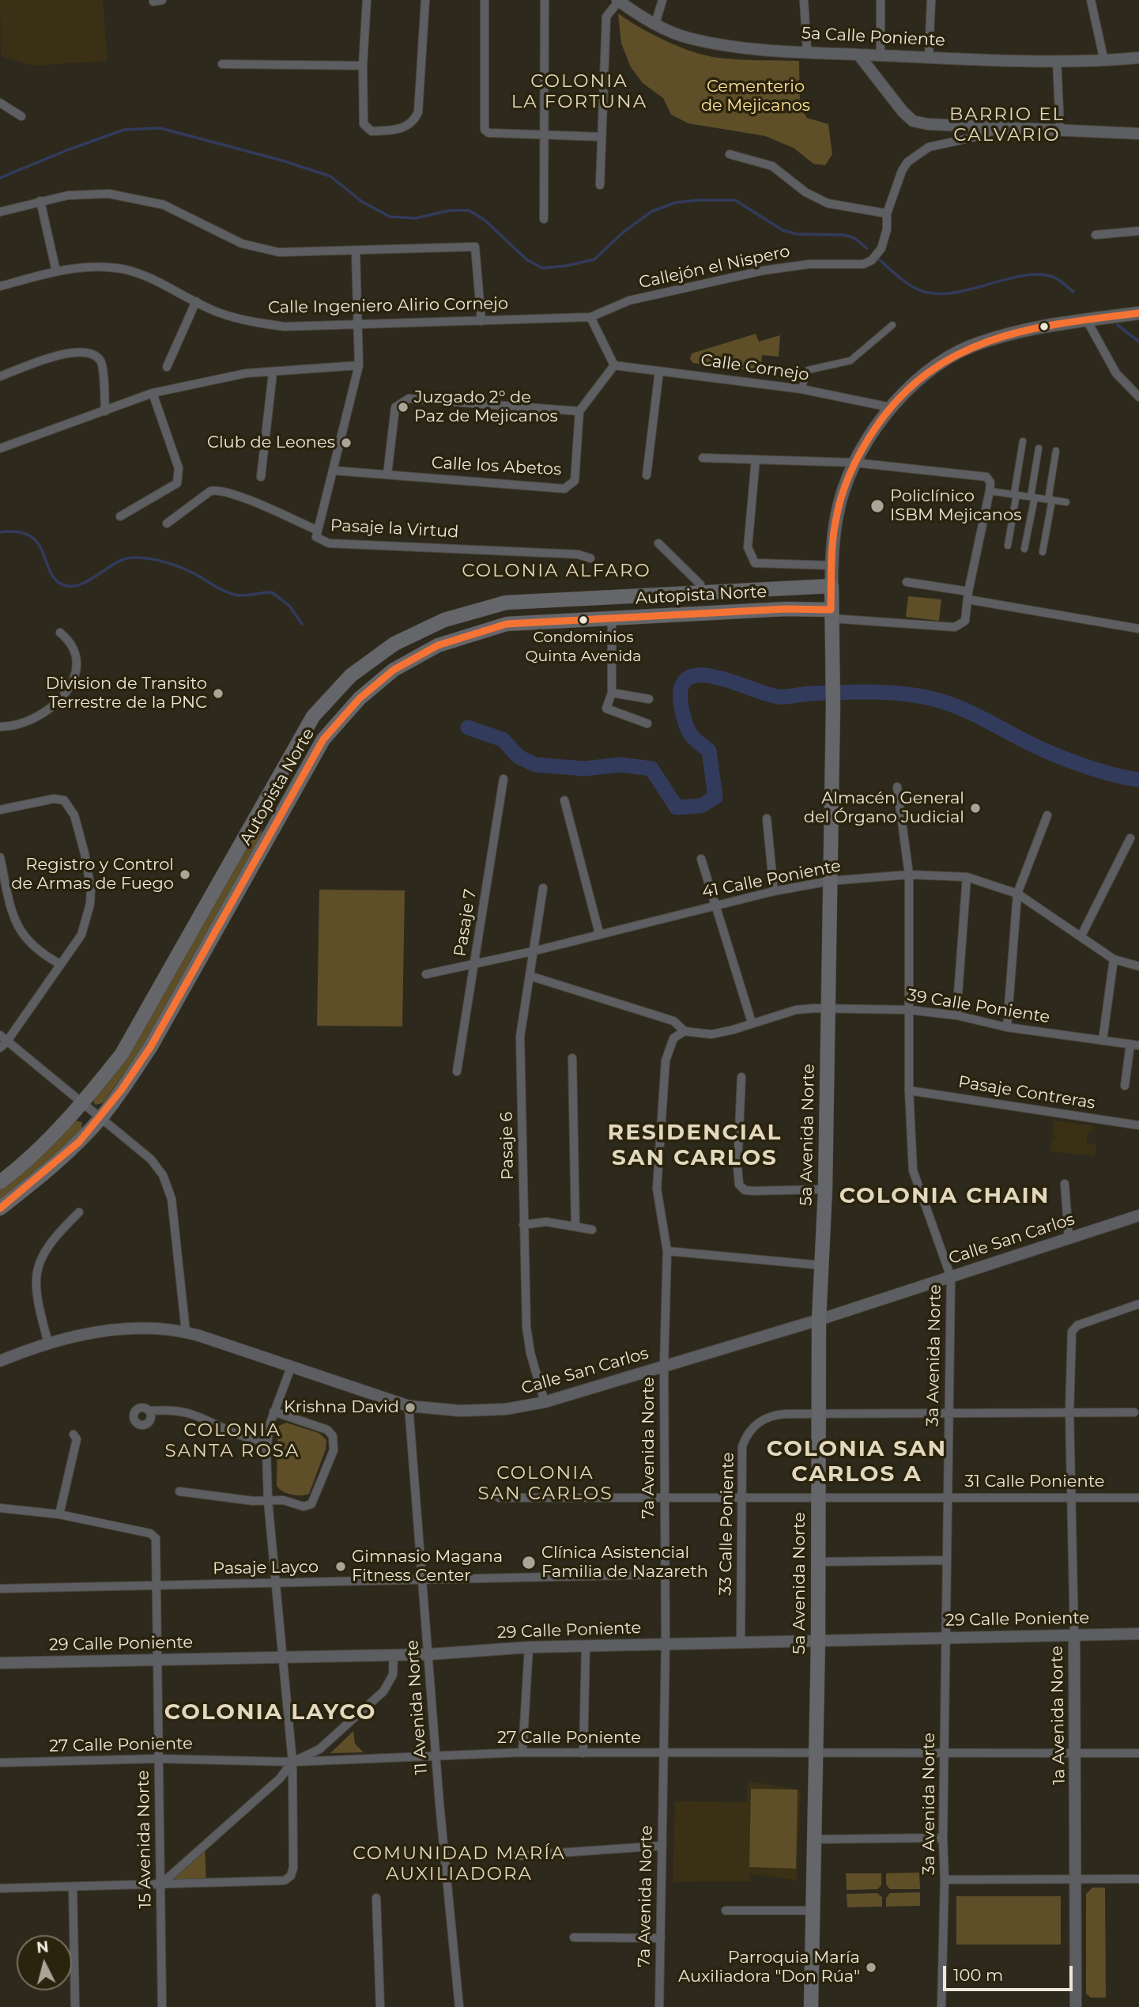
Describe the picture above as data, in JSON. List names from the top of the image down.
{
  "streets": {
    "main road": ["Autopista Norte", "5a Avenida Norte"],
    "street": [
      "5a Calle Poniente",
      "Callejón el Nispero",
      "Calle Ingeniero Alirio Cornejo",
      "Calle Cornejo",
      "Calle los Abetos",
      "Pasaje la Virtud",
      "41 Calle Poniente",
      "Pasaje 7",
      "39 Calle Poniente",
      "Pasaje Contreras",
      "Pasaje 6",
      "Calle San Carlos",
      "3a Avenida Norte",
      "7a Avenida Norte",
      "31 Calle Poniente",
      "33 Calle Poniente",
      "Pasaje Layco",
      "29 Calle Poniente",
      "11 Avenida Norte",
      "1a Avenida Norte",
      "27 Calle Poniente",
      "15 Avenida Norte"
    ]
  },
  "crossings": [
    ["Callejón el Nispero", "Calle Ingeniero Alirio Cornejo"],
    ["Calle Ingeniero Alirio Cornejo", "Pasaje la Virtud"],
    ["Calle Cornejo", "5a Avenida Norte"],
    ["Calle los Abetos", "Pasaje la Virtud"],
    ["Autopista Norte", "5a Avenida Norte"],
    ["41 Calle Poniente", "Pasaje 7"],
    ["41 Calle Poniente", "5a Avenida Norte"],
    ["41 Calle Poniente", "Pasaje 6"],
    ["41 Calle Poniente", "3a Avenida Norte"],
    ["39 Calle Poniente", "5a Avenida Norte"],
    ["39 Calle Poniente", "Pasaje 6"],
    ["39 Calle Poniente", "3a Avenida Norte"],
    ["39 Calle Poniente", "7a Avenida Norte"],
    ["Pasaje Contreras", "3a Avenida Norte"],
    ["5a Avenida Norte", "Calle San Carlos"],
    ["5a Avenida Norte", "31 Calle Poniente"],
    ["5a Avenida Norte", "33 Calle Poniente"],
    ["5a Avenida Norte", "29 Calle Poniente"],
    ["5a Avenida Norte", "27 Calle Poniente"],
    ["Pasaje 6", "Calle San Carlos"],
    ["Calle San Carlos", "3a Avenida Norte"],
    ["Calle San Carlos", "7a Avenida Norte"],
    ["Calle San Carlos", "11 Avenida Norte"],
    ["3a Avenida Norte", "31 Calle Poniente"],
    ["3a Avenida Norte", "33 Calle Poniente"],
    ["3a Avenida Norte", "29 Calle Poniente"],
    ["3a Avenida Norte", "27 Calle Poniente"],
    ["7a Avenida Norte", "31 Calle Poniente"],
    ["7a Avenida Norte", "Pasaje Layco"],
    ["7a Avenida Norte", "29 Calle Poniente"],
    ["7a Avenida Norte", "27 Calle Poniente"],
    ["31 Calle Poniente", "33 Calle Poniente"],
    ["31 Calle Poniente", "1a Avenida Norte"],
    ["33 Calle Poniente", "29 Calle Poniente"],
    ["33 Calle Poniente", "1a Avenida Norte"],
    ["Pasaje Layco", "11 Avenida Norte"],
    ["Pasaje Layco", "15 Avenida Norte"],
    ["29 Calle Poniente", "11 Avenida Norte"],
    ["29 Calle Poniente", "1a Avenida Norte"],
    ["29 Calle Poniente", "15 Avenida Norte"],
    ["11 Avenida Norte", "27 Calle Poniente"],
    ["1a Avenida Norte", "27 Calle Poniente"],
    ["27 Calle Poniente", "15 Avenida Norte"]
  ],
  "districts": [
    "COLONIA LA FORTUNA",
    "BARRIO EL CALVARIO",
    "COLONIA ALFARO",
    "RESIDENCIAL SAN CARLOS",
    "COLONIA CHAIN",
    "COLONIA SANTA ROSA",
    "COLONIA SAN CARLOS A",
    "COLONIA SAN CARLOS",
    "COLONIA LAYCO",
    "COMUNIDAD MARÍA AUXILIADORA"
  ],
  "parks": ["Cementerio de Mejicanos"],
  "places": [
    "Juzgado 2° de Paz de Mejicanos",
    "Club de Leones",
    "Policlínico ISBM Mejicanos",
    "Condominios Quinta Avenida",
    "Division de Transito Terrestre de la PNC",
    "Almacén General del Órgano Judicial",
    "Registro y Control de Armas de Fuego",
    "Krishna David",
    "Clínica Asistencial Familia de Nazareth",
    "Gimnasio Magana Fitness Center",
    "Parroquia María Auxiliadora \"Don Rúa\""
  ],
  "scale_bar": "100 m",
  "north": "top"
}
